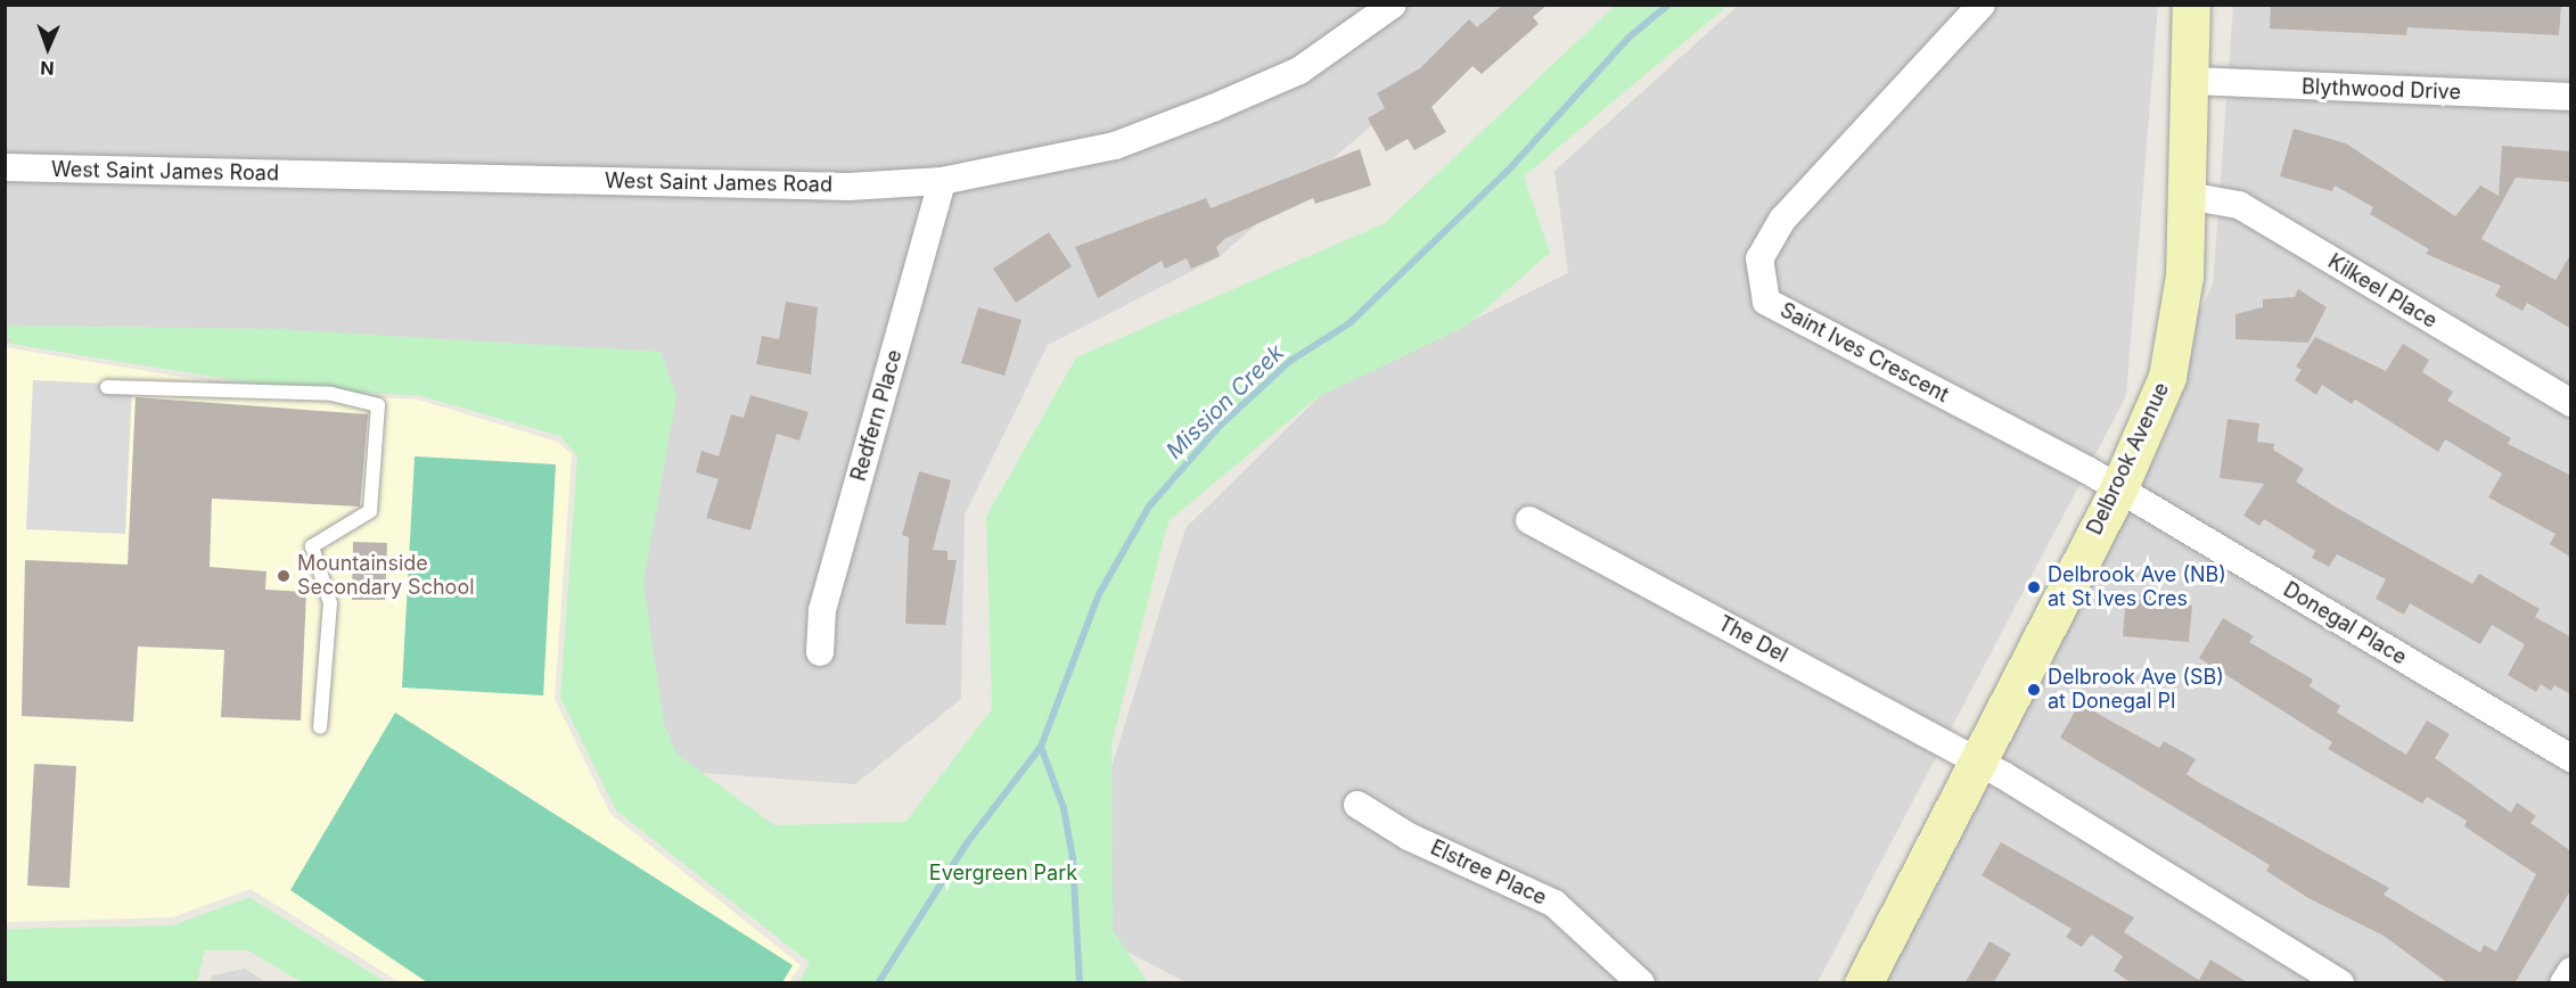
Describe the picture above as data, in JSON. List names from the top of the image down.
{
  "streets": {
    "street": [
      "Blythwood Drive",
      "West Saint James Road",
      "Kilkeel Place",
      "Saint Ives Crescent",
      "Redfern Place",
      "Delbrook Avenue",
      "Donegal Place",
      "The Del",
      "Elstree Place"
    ]
  },
  "crossings": [
    ["Blythwood Drive", "Delbrook Avenue"],
    ["West Saint James Road", "Redfern Place"],
    ["Kilkeel Place", "Delbrook Avenue"],
    ["Saint Ives Crescent", "Delbrook Avenue"],
    ["Saint Ives Crescent", "Donegal Place"],
    ["Delbrook Avenue", "Donegal Place"],
    ["Delbrook Avenue", "The Del"]
  ],
  "water": ["Mission Creek"],
  "parks": ["Evergreen Park"],
  "places": ["Mountainside Secondary School", "Delbrook Ave (NB) at St Ives Cres", "Delbrook Ave (SB) at Donegal Pl"],
  "north": "bottom"
}
